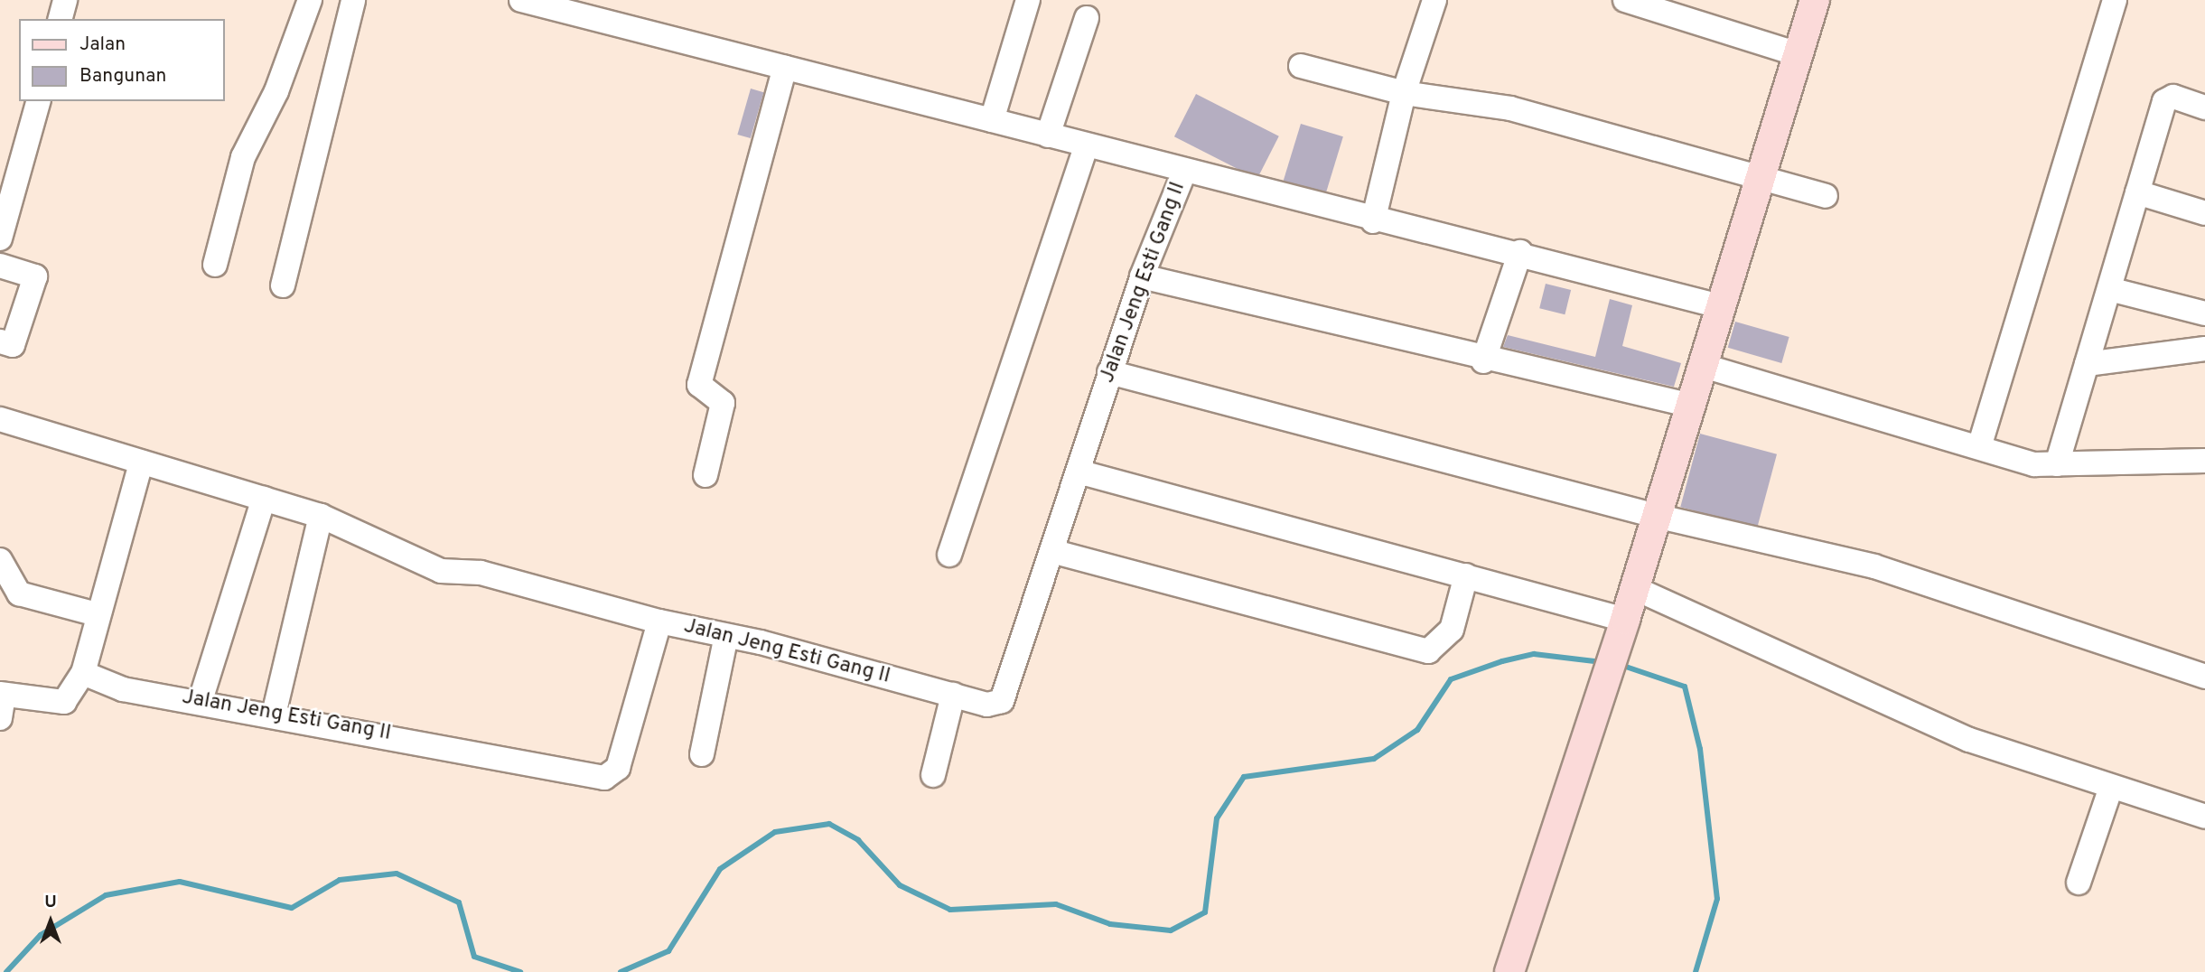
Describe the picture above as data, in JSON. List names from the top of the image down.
{
  "streets": {
    "street": ["Jalan Jeng Esti Gang II"]
  },
  "legend": ["Jalan", "Bangunan"],
  "north": "top"
}
